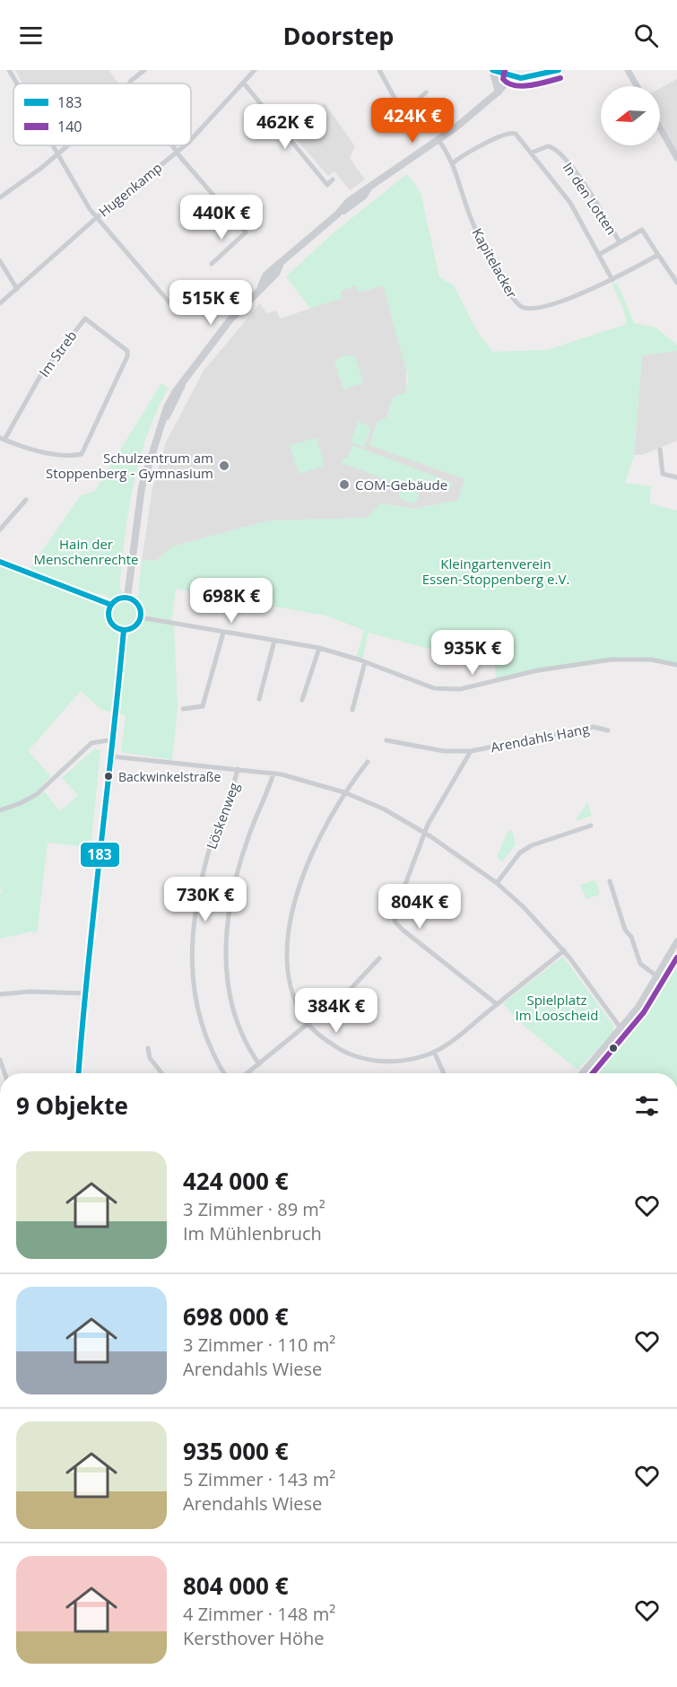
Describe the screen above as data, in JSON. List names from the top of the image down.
{
  "streets": {
    "street": [
      "Hugenkamp",
      "In den Lotten",
      "Kapitelacker",
      "Im Streb",
      "Arendahls Hang",
      "Löskenweg"
    ]
  },
  "crossings": [
    ["In den Lotten", "Kapitelacker"]
  ],
  "parks": ["Hain der Menschenrechte", "Kleingartenverein Essen-Stoppenberg e.V.", "Spielplatz Im Looscheid"],
  "places": ["Schulzentrum am Stoppenberg - Gymnasium", "COM-Gebäude", "Backwinkelstraße"],
  "lines": ["transit line 183", "transit line 140"],
  "legend": ["183", "140"],
  "north": "left",
  "page": {
    "header": "Doorstep",
    "price": [
      "424K €",
      "462K €",
      "440K €",
      "515K €",
      "698K €",
      "935K €",
      "730K €",
      "804K €",
      "384K €"
    ],
    "heading": "9 Objekte",
    "list": [
      {
        "name": "424 000 €",
        "note": "3 Zimmer · 89 m² · Im Mühlenbruch"
      },
      {
        "name": "698 000 €",
        "note": "3 Zimmer · 110 m² · Arendahls Wiese"
      },
      {
        "name": "935 000 €",
        "note": "5 Zimmer · 143 m² · Arendahls Wiese"
      },
      {
        "name": "804 000 €",
        "note": "4 Zimmer · 148 m² · Kersthover Höhe"
      }
    ]
  }
}
